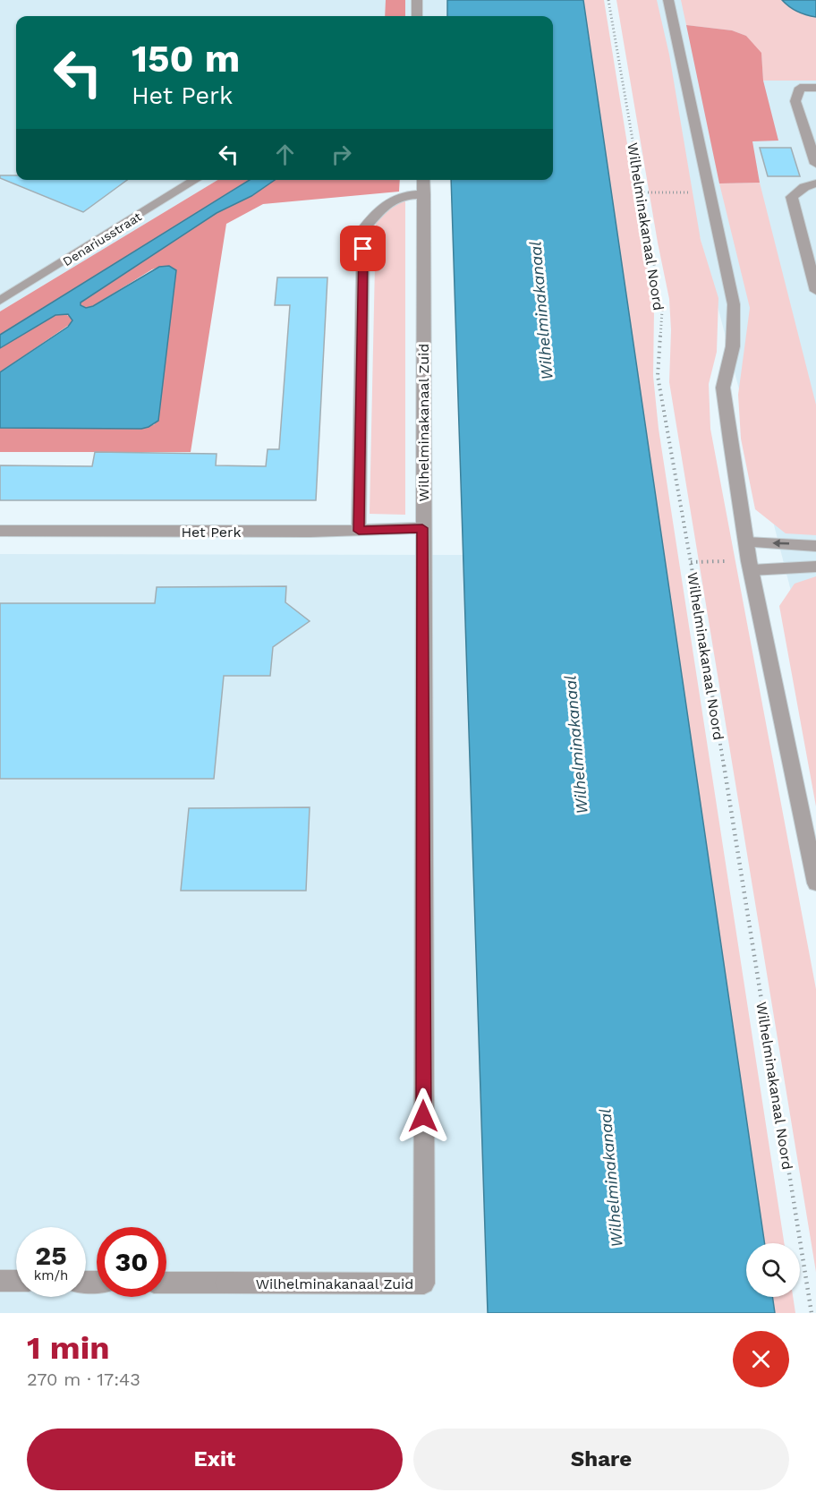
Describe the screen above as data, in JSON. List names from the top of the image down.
{
  "streets": {
    "street": ["Denariusstraat", "Wilhelminakanaal Zuid", "Het Perk"],
    "path": ["Wilhelminakanaal Noord"]
  },
  "crossings": [
    ["Wilhelminakanaal Zuid", "Het Perk"]
  ],
  "water": ["Wilhelminakanaal"],
  "page": {
    "turn": ["150 m", "Het Perk"],
    "speed": "25 km/h",
    "limit": "30",
    "heading": ["1 min", "270 m · 17:43"],
    "buttons": ["Exit", "Share"]
  }
}
